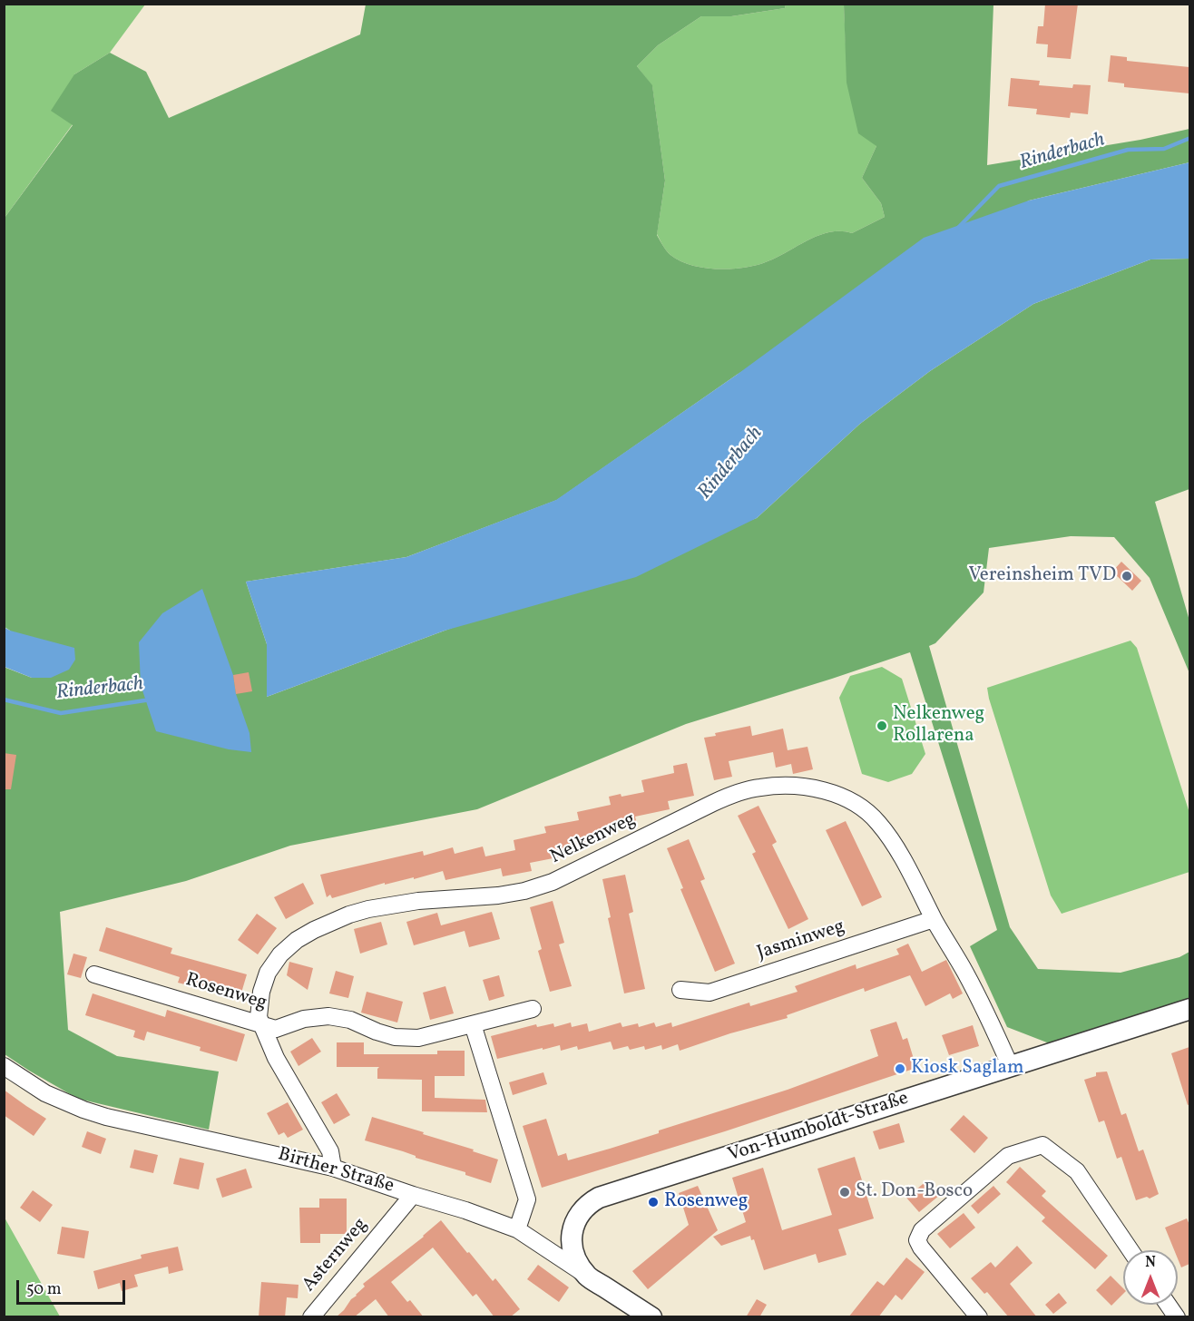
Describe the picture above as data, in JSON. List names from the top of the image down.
{
  "streets": {
    "street": [
      "Nelkenweg",
      "Jasminweg",
      "Rosenweg",
      "Von-Humboldt-Straße",
      "Birther Straße",
      "Asternweg"
    ]
  },
  "crossings": [
    ["Nelkenweg", "Jasminweg"],
    ["Nelkenweg", "Rosenweg"],
    ["Nelkenweg", "Von-Humboldt-Straße"],
    ["Nelkenweg", "Birther Straße"],
    ["Von-Humboldt-Straße", "Birther Straße"],
    ["Birther Straße", "Asternweg"]
  ],
  "water": ["Rinderbach"],
  "places": [
    "Vereinsheim TVD",
    "Nelkenweg Rollarena",
    "Kiosk Saglam",
    "St. Don-Bosco",
    "Rosenweg"
  ],
  "scale_bar": "50 m",
  "north": "top"
}
